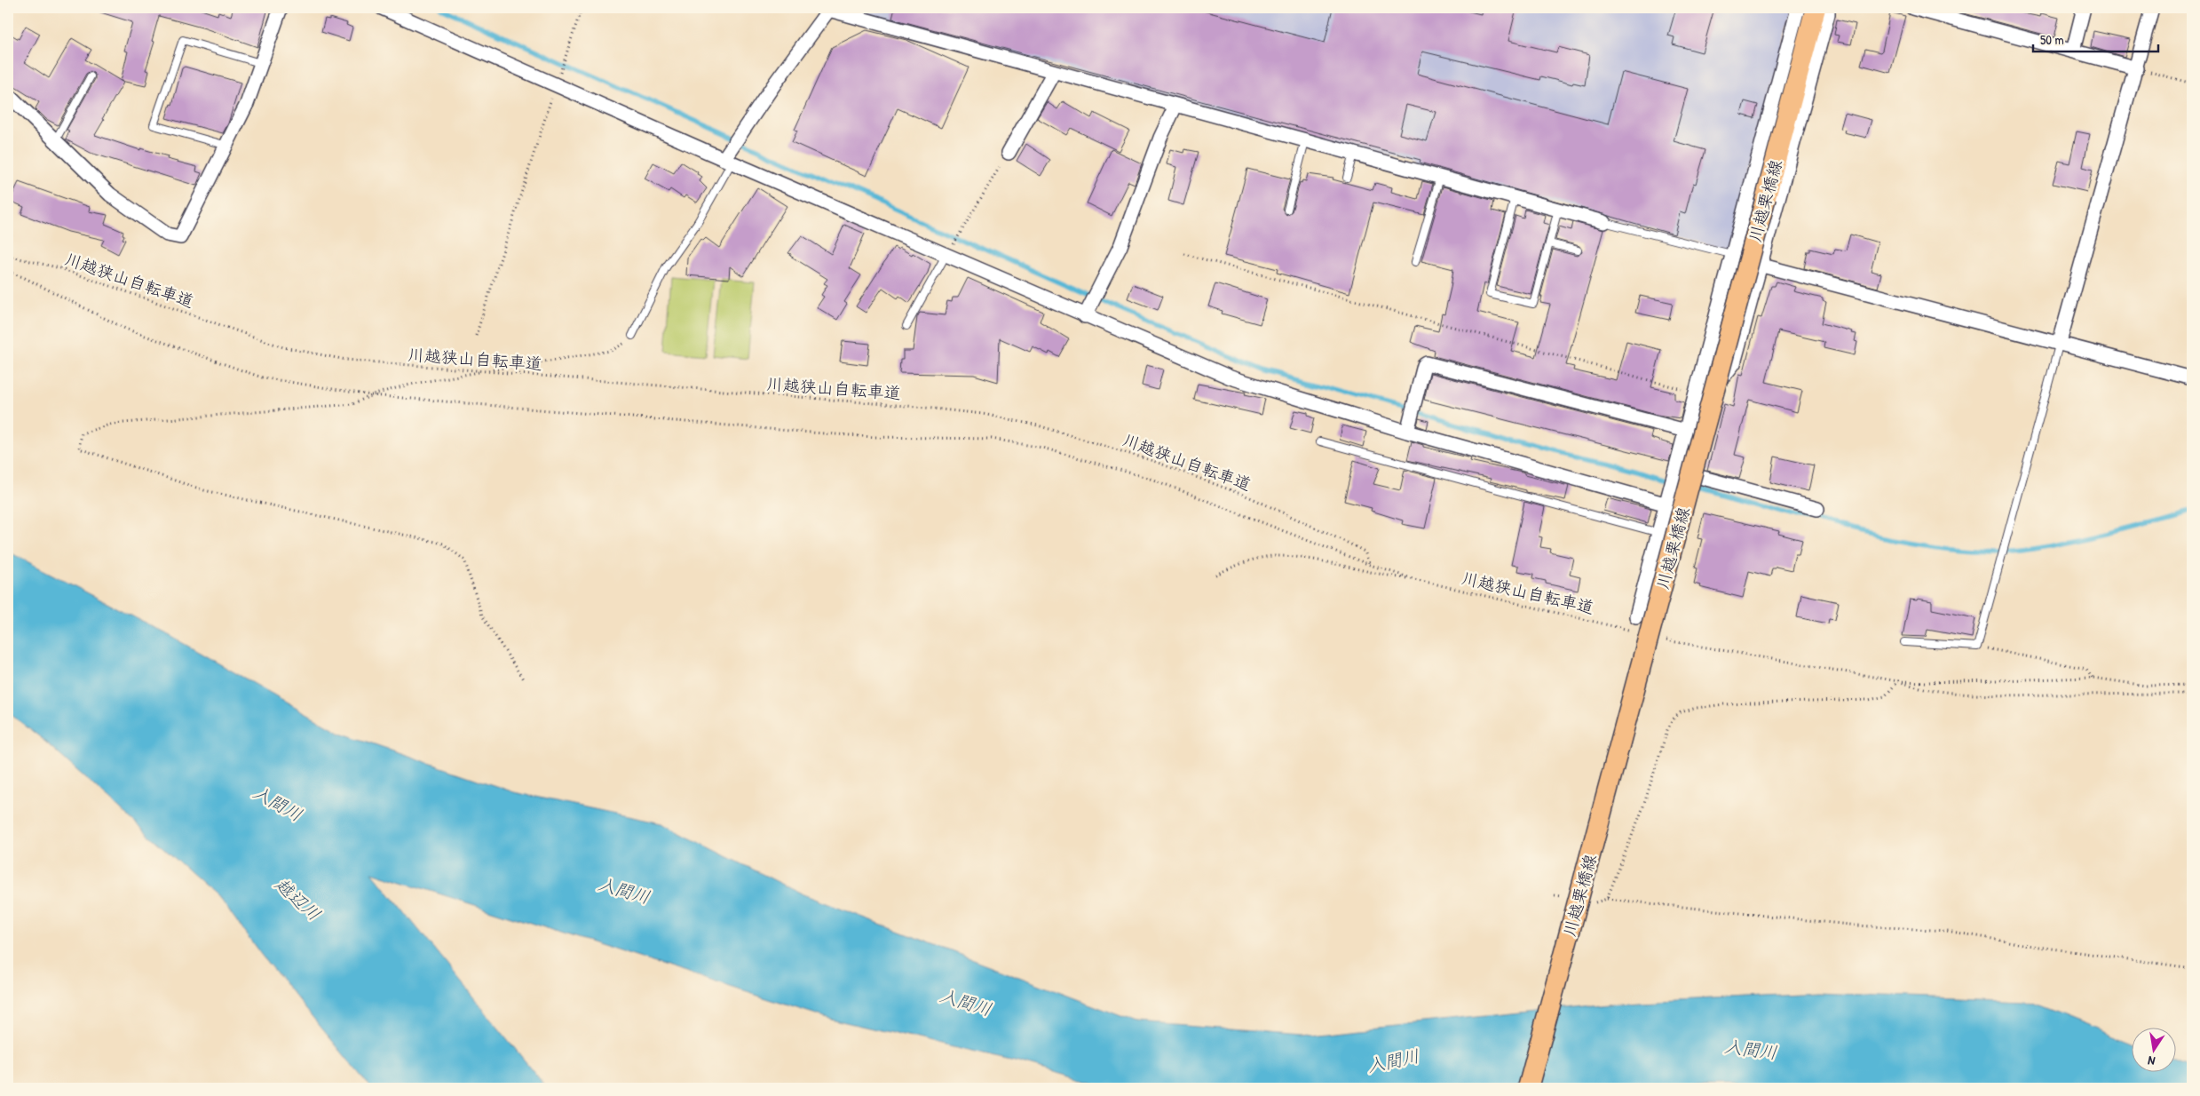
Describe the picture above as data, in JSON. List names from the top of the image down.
{
  "streets": {
    "main road": ["川越栗橋線"],
    "path": ["川越狭山自転車道"]
  },
  "water": ["入間川", "越辺川"],
  "scale_bar": "50 m",
  "north": "bottom"
}
